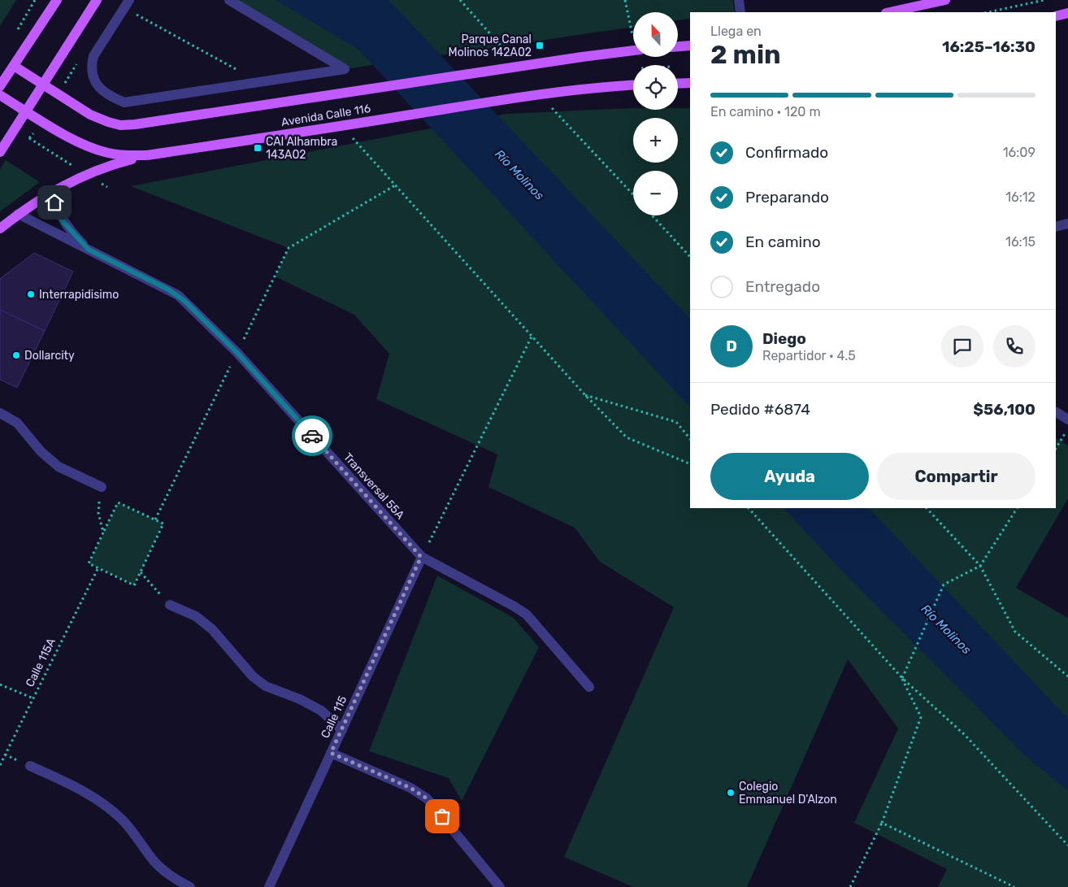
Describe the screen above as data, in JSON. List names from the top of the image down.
{
  "streets": {
    "main road": ["Avenida Calle 116"],
    "street": ["Transversal 55A", "Calle 115"],
    "path": ["Calle 115A"]
  },
  "crossings": [
    ["Transversal 55A", "Calle 115"]
  ],
  "water": ["Río Molinos"],
  "places": {
    "transit": ["Parque Canal Molinos 142A02", "CAI Alhambra 143A02"],
    "other": ["Interrapidisimo", "Dollarcity", "Colegio Emmanuel D'Alzon"]
  },
  "north": "top",
  "page": {
    "map_buttons": ["+", "−"],
    "heading": ["2 min", "Llega en", "16:25–16:30"],
    "panel": [
      "Diego",
      "Repartidor · 4.5",
      "Pedido #6874",
      "$56,100"
    ],
    "bar": "En camino · 120 m",
    "list": [
      ["Confirmado", "16:09"],
      ["Preparando", "16:12"],
      ["En camino", "16:15"],
      "Entregado"
    ],
    "round": "D",
    "buttons": ["Ayuda", "Compartir"]
  }
}
